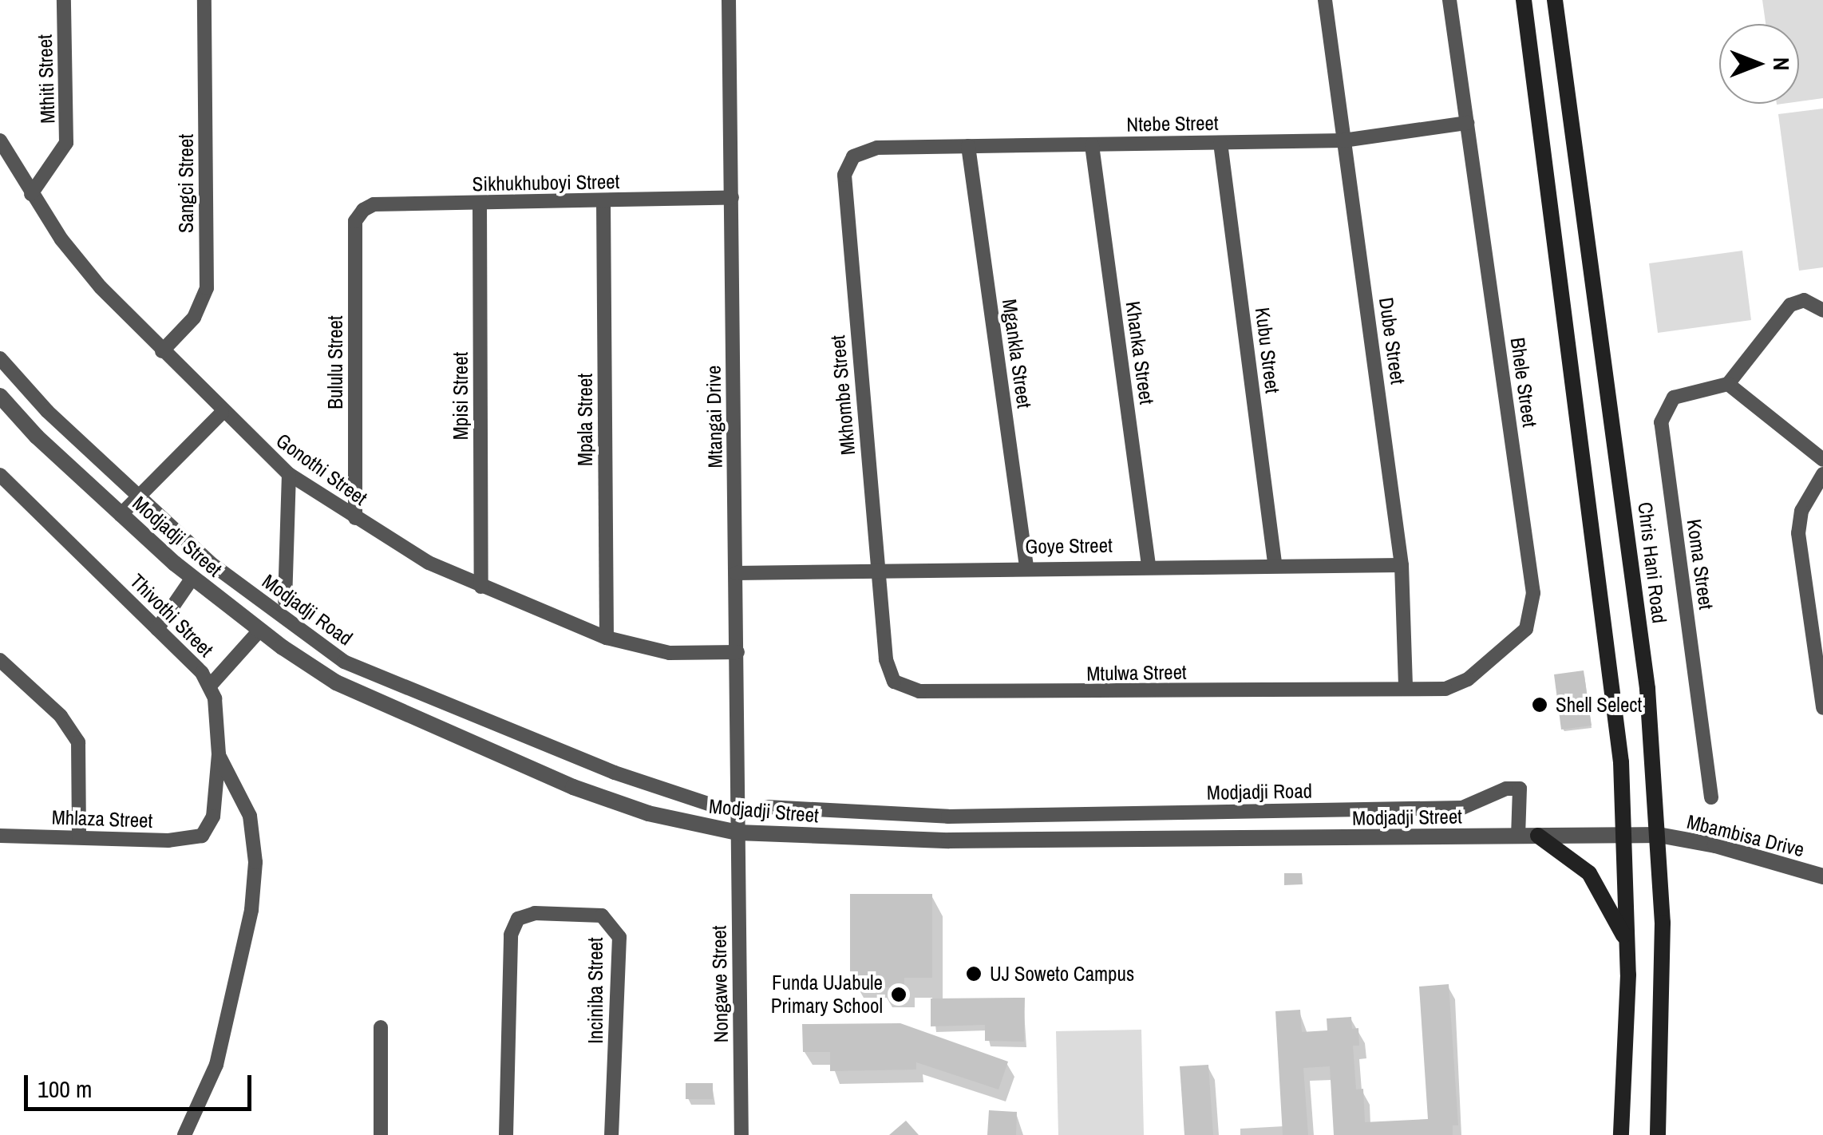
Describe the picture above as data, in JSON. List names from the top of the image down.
{
  "streets": {
    "main road": ["Chris Hani Road"],
    "street": [
      "Mthiti Street",
      "Ntebe Street",
      "Sikhukhuboyi Street",
      "Sangci Street",
      "Dube Street",
      "Kubu Street",
      "Khanka Street",
      "Mgankla Street",
      "Bululu Street",
      "Bhele Street",
      "Mkhombe Street",
      "Mpisi Street",
      "Mtangai Drive",
      "Mpala Street",
      "Gonothi Street",
      "Modjadji Street",
      "Goye Street",
      "Koma Street",
      "Modjadji Road",
      "Thivothi Street",
      "Mtulwa Street",
      "Mhlaza Street",
      "Mbambisa Drive",
      "Nongawe Street",
      "Inciniba Street"
    ]
  },
  "crossings": [
    ["Mthiti Street", "Gonothi Street"],
    ["Ntebe Street", "Dube Street"],
    ["Ntebe Street", "Kubu Street"],
    ["Ntebe Street", "Khanka Street"],
    ["Ntebe Street", "Mgankla Street"],
    ["Ntebe Street", "Bhele Street"],
    ["Ntebe Street", "Mkhombe Street"],
    ["Sikhukhuboyi Street", "Bululu Street"],
    ["Sikhukhuboyi Street", "Mpisi Street"],
    ["Sikhukhuboyi Street", "Mtangai Drive"],
    ["Sikhukhuboyi Street", "Mpala Street"],
    ["Sangci Street", "Gonothi Street"],
    ["Dube Street", "Bhele Street"],
    ["Dube Street", "Goye Street"],
    ["Dube Street", "Mtulwa Street"],
    ["Kubu Street", "Goye Street"],
    ["Khanka Street", "Goye Street"],
    ["Mgankla Street", "Goye Street"],
    ["Bululu Street", "Gonothi Street"],
    ["Bhele Street", "Mtulwa Street"],
    ["Mkhombe Street", "Goye Street"],
    ["Mkhombe Street", "Mtulwa Street"],
    ["Mpisi Street", "Gonothi Street"],
    ["Mtangai Drive", "Gonothi Street"],
    ["Mtangai Drive", "Modjadji Street"],
    ["Mtangai Drive", "Goye Street"],
    ["Mtangai Drive", "Nongawe Street"],
    ["Mpala Street", "Gonothi Street"],
    ["Modjadji Street", "Chris Hani Road"],
    ["Modjadji Street", "Modjadji Road"],
    ["Modjadji Street", "Mbambisa Drive"],
    ["Modjadji Street", "Nongawe Street"],
    ["Chris Hani Road", "Mbambisa Drive"],
    ["Thivothi Street", "Mhlaza Street"]
  ],
  "places": ["Shell Select", "UJ Soweto Campus", "Funda UJabule Primary School"],
  "scale_bar": "100 m",
  "north": "right"
}
